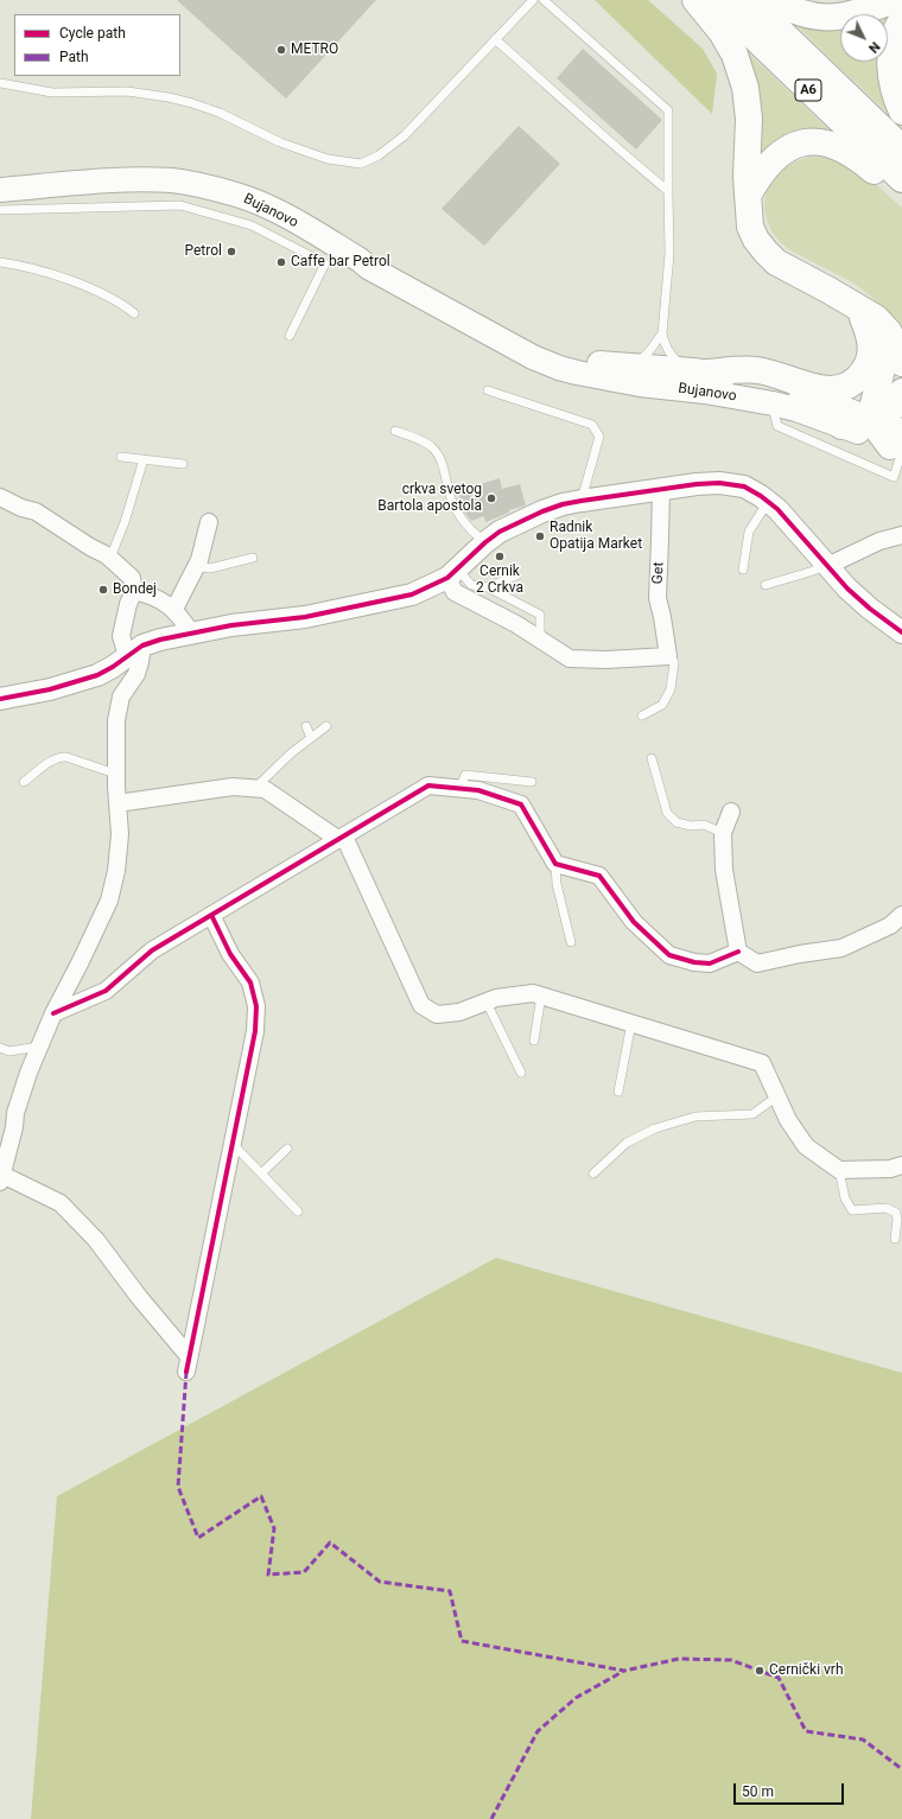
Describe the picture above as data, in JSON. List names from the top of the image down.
{
  "streets": {
    "highway": ["A6"],
    "main road": ["Bujanovo"],
    "street": ["Get"]
  },
  "places": [
    "METRO",
    "Petrol",
    "Caffe bar Petrol",
    "crkva svetog Bartola apostola",
    "Radnik Opatija Market",
    "Cernik 2 Crkva",
    "Bondej",
    "Cernički vrh"
  ],
  "legend": ["Cycle path", "Path"],
  "scale_bar": "50 m",
  "north": "bottom right"
}
